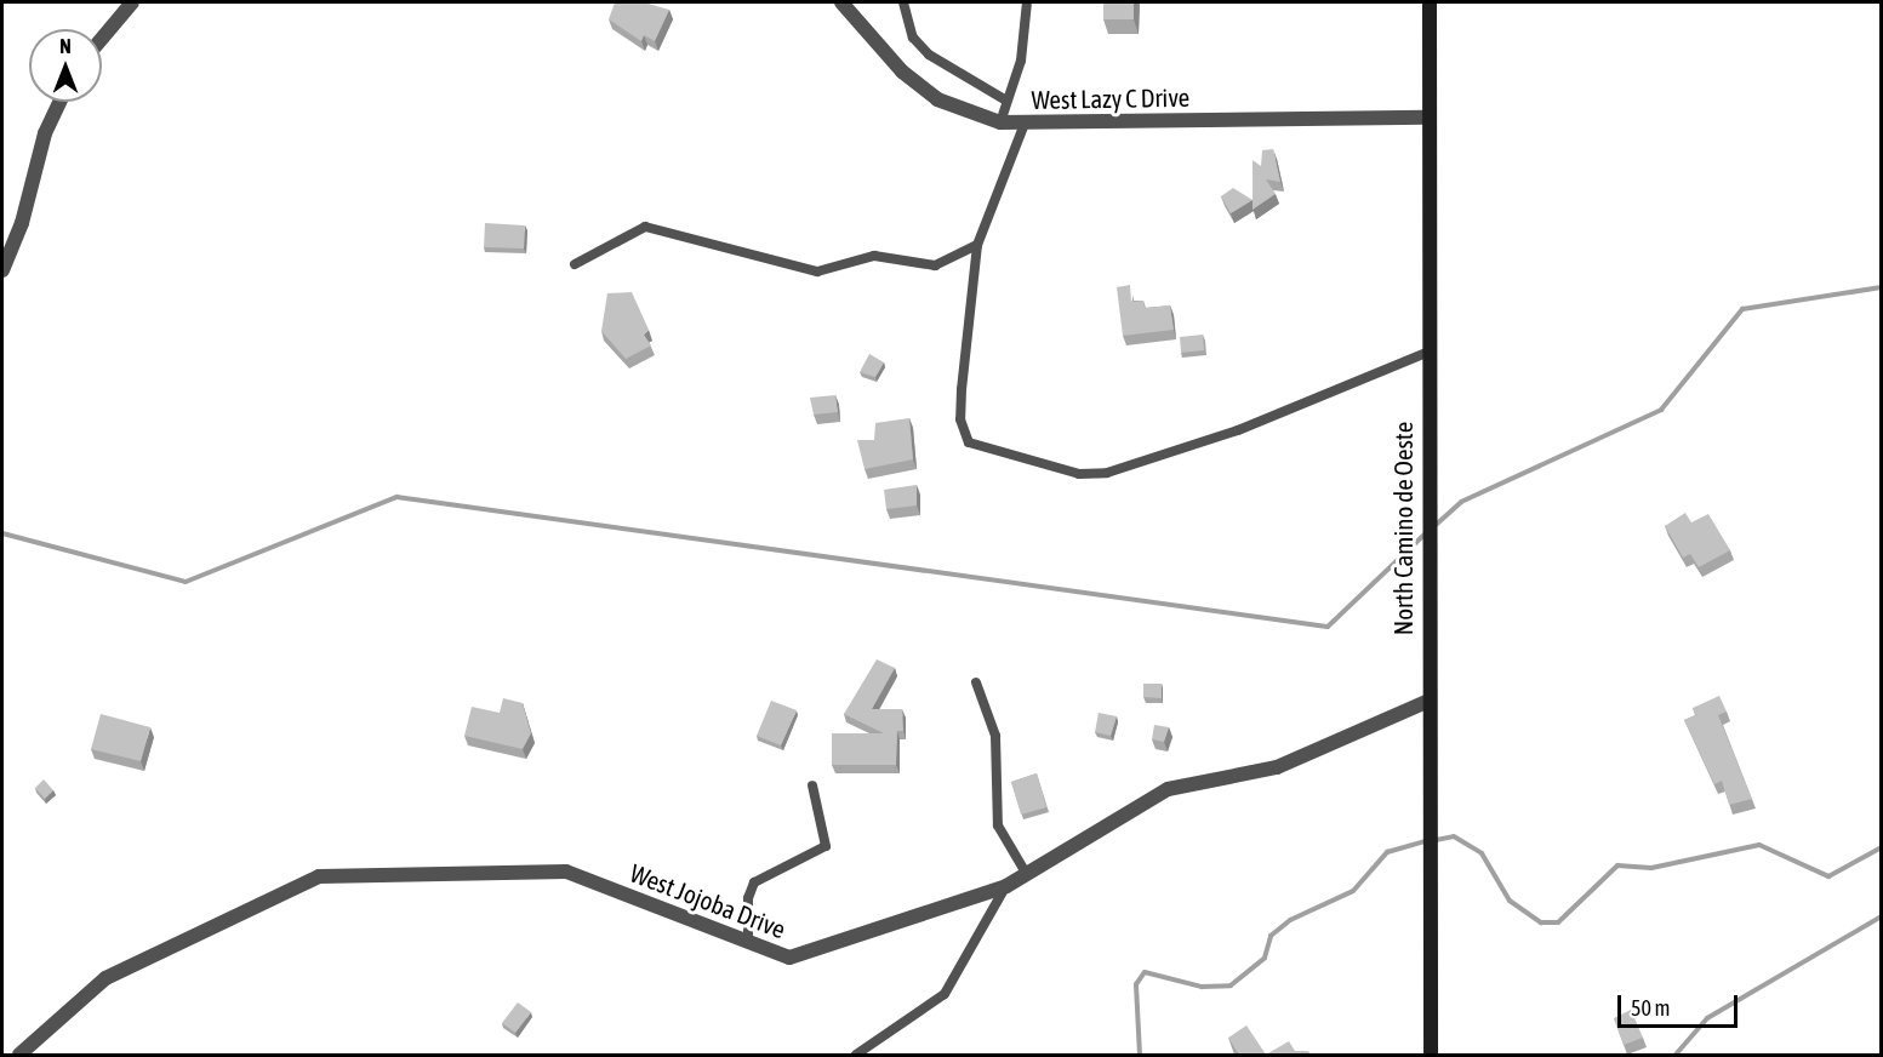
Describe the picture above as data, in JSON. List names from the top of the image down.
{
  "streets": {
    "street": ["West Lazy C Drive", "North Camino de Oeste", "West Jojoba Drive"]
  },
  "crossings": [
    ["West Lazy C Drive", "North Camino de Oeste"],
    ["North Camino de Oeste", "West Jojoba Drive"]
  ],
  "scale_bar": "50 m",
  "north": "top"
}
